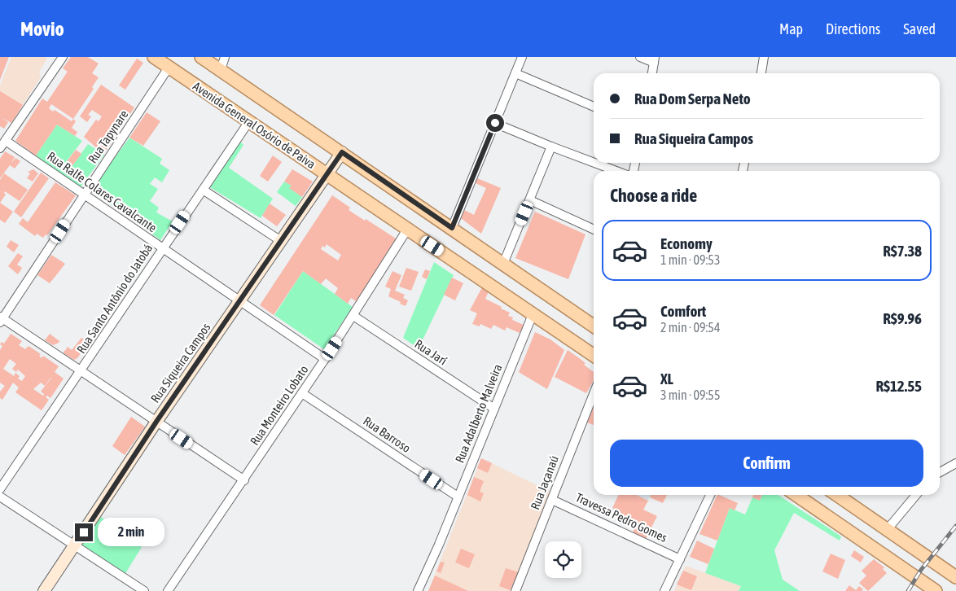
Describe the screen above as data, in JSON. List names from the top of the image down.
{
  "streets": {
    "main road": ["Avenida General Osório de Paiva"],
    "street": [
      "Rua Tapynare",
      "Rua Ralfe Colares Cavalcante",
      "Rua Santo Antônio do Jatobá",
      "Rua Jarí",
      "Rua Siqueira Campos",
      "Rua Monteiro Lobato",
      "Rua Adalberto Malveira",
      "Rua Barroso",
      "Rua Jaçanaú",
      "Travessa Pedro Gomes"
    ]
  },
  "crossings": [
    ["Avenida General Osório de Paiva", "Rua Tapynare"],
    ["Avenida General Osório de Paiva", "Rua Santo Antônio do Jatobá"],
    ["Avenida General Osório de Paiva", "Rua Siqueira Campos"],
    ["Avenida General Osório de Paiva", "Rua Monteiro Lobato"],
    ["Avenida General Osório de Paiva", "Rua Adalberto Malveira"],
    ["Rua Tapynare", "Rua Ralfe Colares Cavalcante"],
    ["Rua Ralfe Colares Cavalcante", "Rua Santo Antônio do Jatobá"],
    ["Rua Ralfe Colares Cavalcante", "Rua Siqueira Campos"],
    ["Rua Ralfe Colares Cavalcante", "Rua Monteiro Lobato"],
    ["Rua Jarí", "Rua Monteiro Lobato"],
    ["Rua Jarí", "Rua Adalberto Malveira"],
    ["Rua Monteiro Lobato", "Rua Barroso"],
    ["Rua Adalberto Malveira", "Rua Barroso"],
    ["Rua Jaçanaú", "Travessa Pedro Gomes"]
  ],
  "page": {
    "header": "Movio",
    "nav": ["Map", "Directions", "Saved"],
    "banner": ["Rua Dom Serpa Neto", "Rua Siqueira Campos"],
    "heading": "Choose a ride",
    "list": [
      {
        "name": "Economy",
        "note": "1 min · 09:53",
        "value": "R$7.38"
      },
      {
        "name": "Comfort",
        "note": "2 min · 09:54",
        "value": "R$9.96"
      },
      {
        "name": "XL",
        "note": "3 min · 09:55",
        "value": "R$12.55"
      }
    ],
    "buttons": "Confirm",
    "bubble": "2 min"
  }
}
